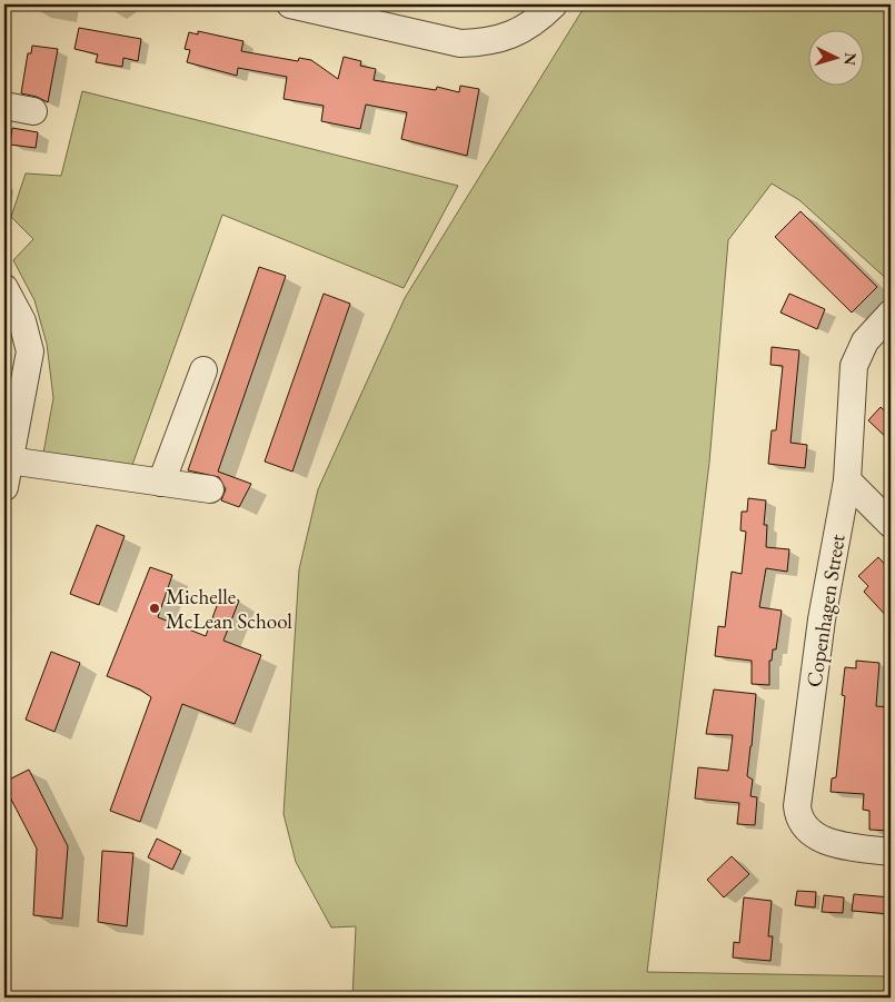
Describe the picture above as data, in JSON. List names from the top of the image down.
{
  "streets": {
    "street": ["Copenhagen Street"]
  },
  "places": ["Michelle McLean School"],
  "north": "right"
}
